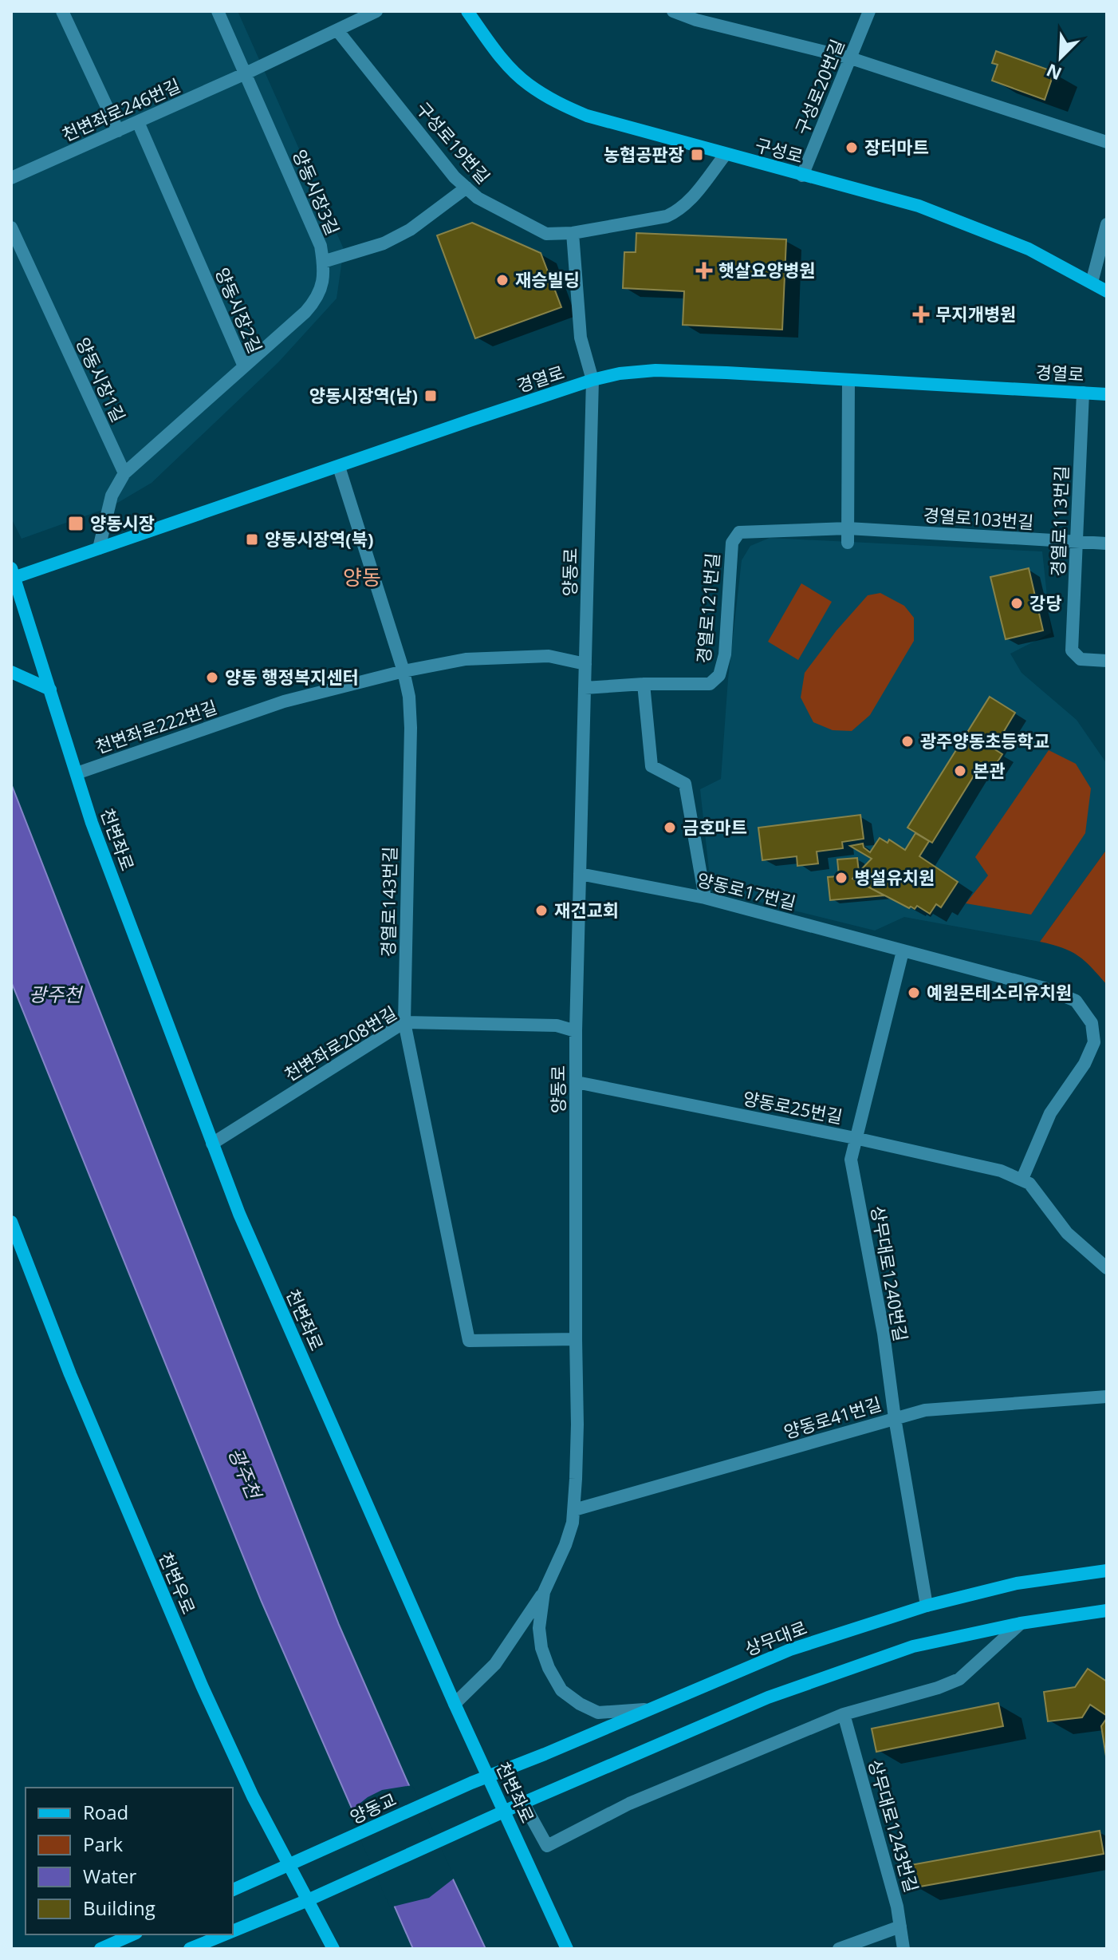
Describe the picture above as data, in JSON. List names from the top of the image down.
{
  "streets": {
    "street": [
      "구성로20번길",
      "천변좌로246번길",
      "구성로19번길",
      "구성로",
      "양동시장3길",
      "양동시장2길",
      "경열로",
      "양동시장1길",
      "경열로103번길",
      "경열로113번길",
      "양동로",
      "경열로121번길",
      "천변좌로222번길",
      "천변좌로",
      "양동로17번길",
      "경열로143번길",
      "천변좌로208번길",
      "양동로25번길",
      "상무대로1240번길",
      "양동로41번길",
      "천변우로",
      "상무대로",
      "양동교",
      "상무대로1243번길"
    ]
  },
  "crossings": [
    ["구성로20번길", "구성로"],
    ["천변좌로246번길", "구성로19번길"],
    ["천변좌로246번길", "양동시장3길"],
    ["천변좌로246번길", "양동시장2길"],
    ["구성로19번길", "구성로"],
    ["양동시장3길", "양동시장2길"],
    ["양동시장2길", "양동시장1길"],
    ["경열로", "경열로113번길"],
    ["경열로", "양동로"],
    ["경열로", "천변좌로"],
    ["경열로", "경열로143번길"],
    ["경열로103번길", "경열로113번길"],
    ["경열로103번길", "경열로121번길"],
    ["양동로", "천변좌로222번길"],
    ["양동로", "양동로17번길"],
    ["양동로", "경열로143번길"],
    ["양동로", "천변좌로208번길"],
    ["양동로", "양동로25번길"],
    ["양동로", "양동로41번길"],
    ["양동로", "상무대로"],
    ["천변좌로222번길", "천변좌로"],
    ["천변좌로222번길", "경열로143번길"],
    ["천변좌로", "천변좌로208번길"],
    ["천변좌로", "상무대로"],
    ["양동로17번길", "양동로25번길"],
    ["양동로17번길", "상무대로1240번길"],
    ["경열로143번길", "천변좌로208번길"],
    ["양동로25번길", "상무대로1240번길"],
    ["상무대로1240번길", "양동로41번길"],
    ["상무대로1240번길", "상무대로"],
    ["천변우로", "양동교"],
    ["상무대로", "양동교"]
  ],
  "districts": ["양동"],
  "water": ["광주천"],
  "places": {
    "other": [
      "장터마트",
      "재승빌딩",
      "강당",
      "양동 행정복지센터",
      "광주양동초등학교",
      "본관",
      "금호마트",
      "병설유치원",
      "재건교회",
      "예원몬테소리유치원"
    ],
    "transit": [
      "농협공판장",
      "양동시장역(남)",
      "양동시장",
      "양동시장역(북)"
    ],
    "health": ["햇살요양병원", "무지개병원"]
  },
  "legend": [
    "Road",
    "Park",
    "Water",
    "Building"
  ],
  "north": "bottom left"
}
